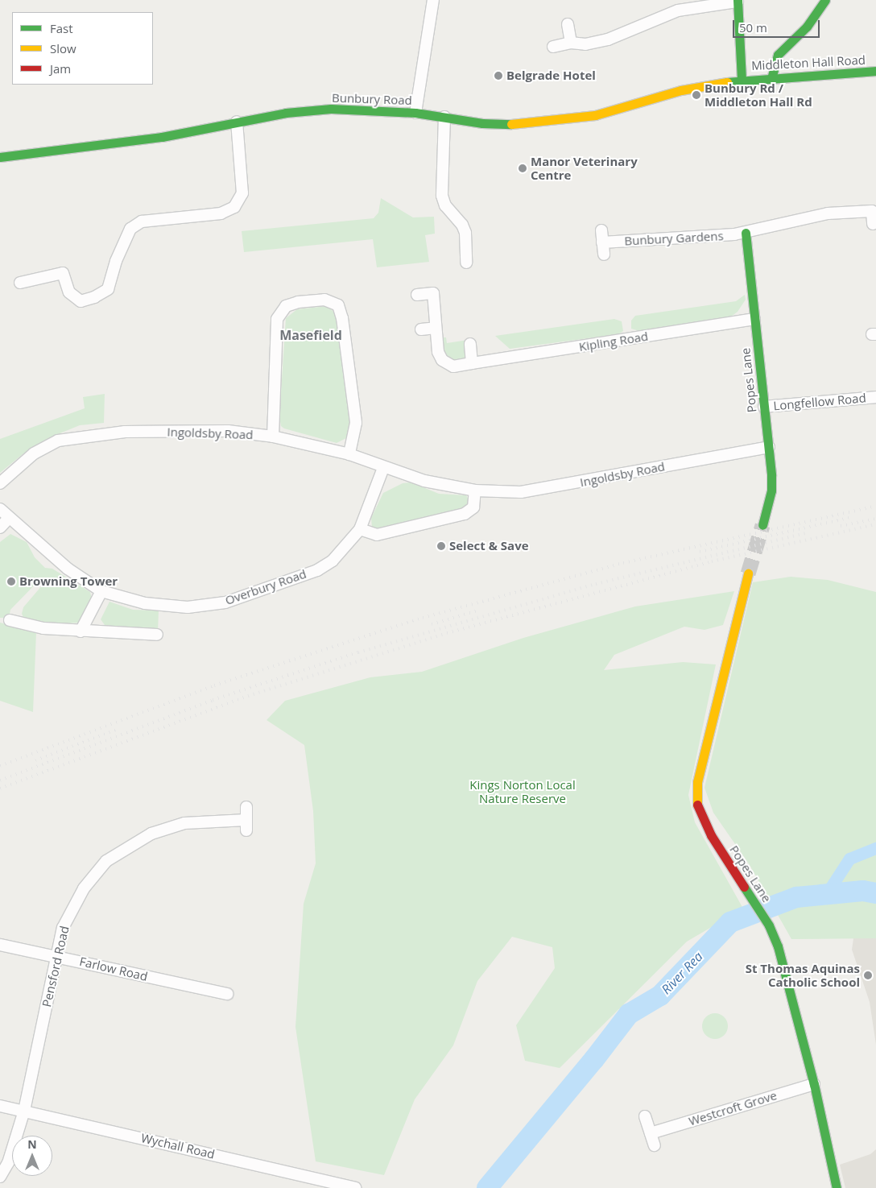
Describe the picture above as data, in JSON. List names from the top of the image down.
{
  "streets": {
    "street": [
      "Middleton Hall Road",
      "Bunbury Road",
      "Bunbury Gardens",
      "Kipling Road",
      "Popes Lane",
      "Longfellow Road",
      "Ingoldsby Road",
      "Overbury Road",
      "Pensford Road",
      "Farlow Road",
      "Westcroft Grove",
      "Wychall Road"
    ]
  },
  "crossings": [
    ["Middleton Hall Road", "Bunbury Road"],
    ["Bunbury Gardens", "Popes Lane"],
    ["Kipling Road", "Popes Lane"],
    ["Popes Lane", "Longfellow Road"],
    ["Popes Lane", "Ingoldsby Road"],
    ["Popes Lane", "Westcroft Grove"],
    ["Ingoldsby Road", "Overbury Road"],
    ["Pensford Road", "Farlow Road"],
    ["Pensford Road", "Wychall Road"]
  ],
  "districts": ["Masefield"],
  "water": ["River Rea"],
  "parks": ["Kings Norton Local Nature Reserve"],
  "places": [
    "Belgrade Hotel",
    "Bunbury Rd / Middleton Hall Rd",
    "Manor Veterinary Centre",
    "Select & Save",
    "Browning Tower",
    "St Thomas Aquinas Catholic School"
  ],
  "legend": ["Fast", "Slow", "Jam"],
  "scale_bar": "50 m",
  "north": "top"
}
